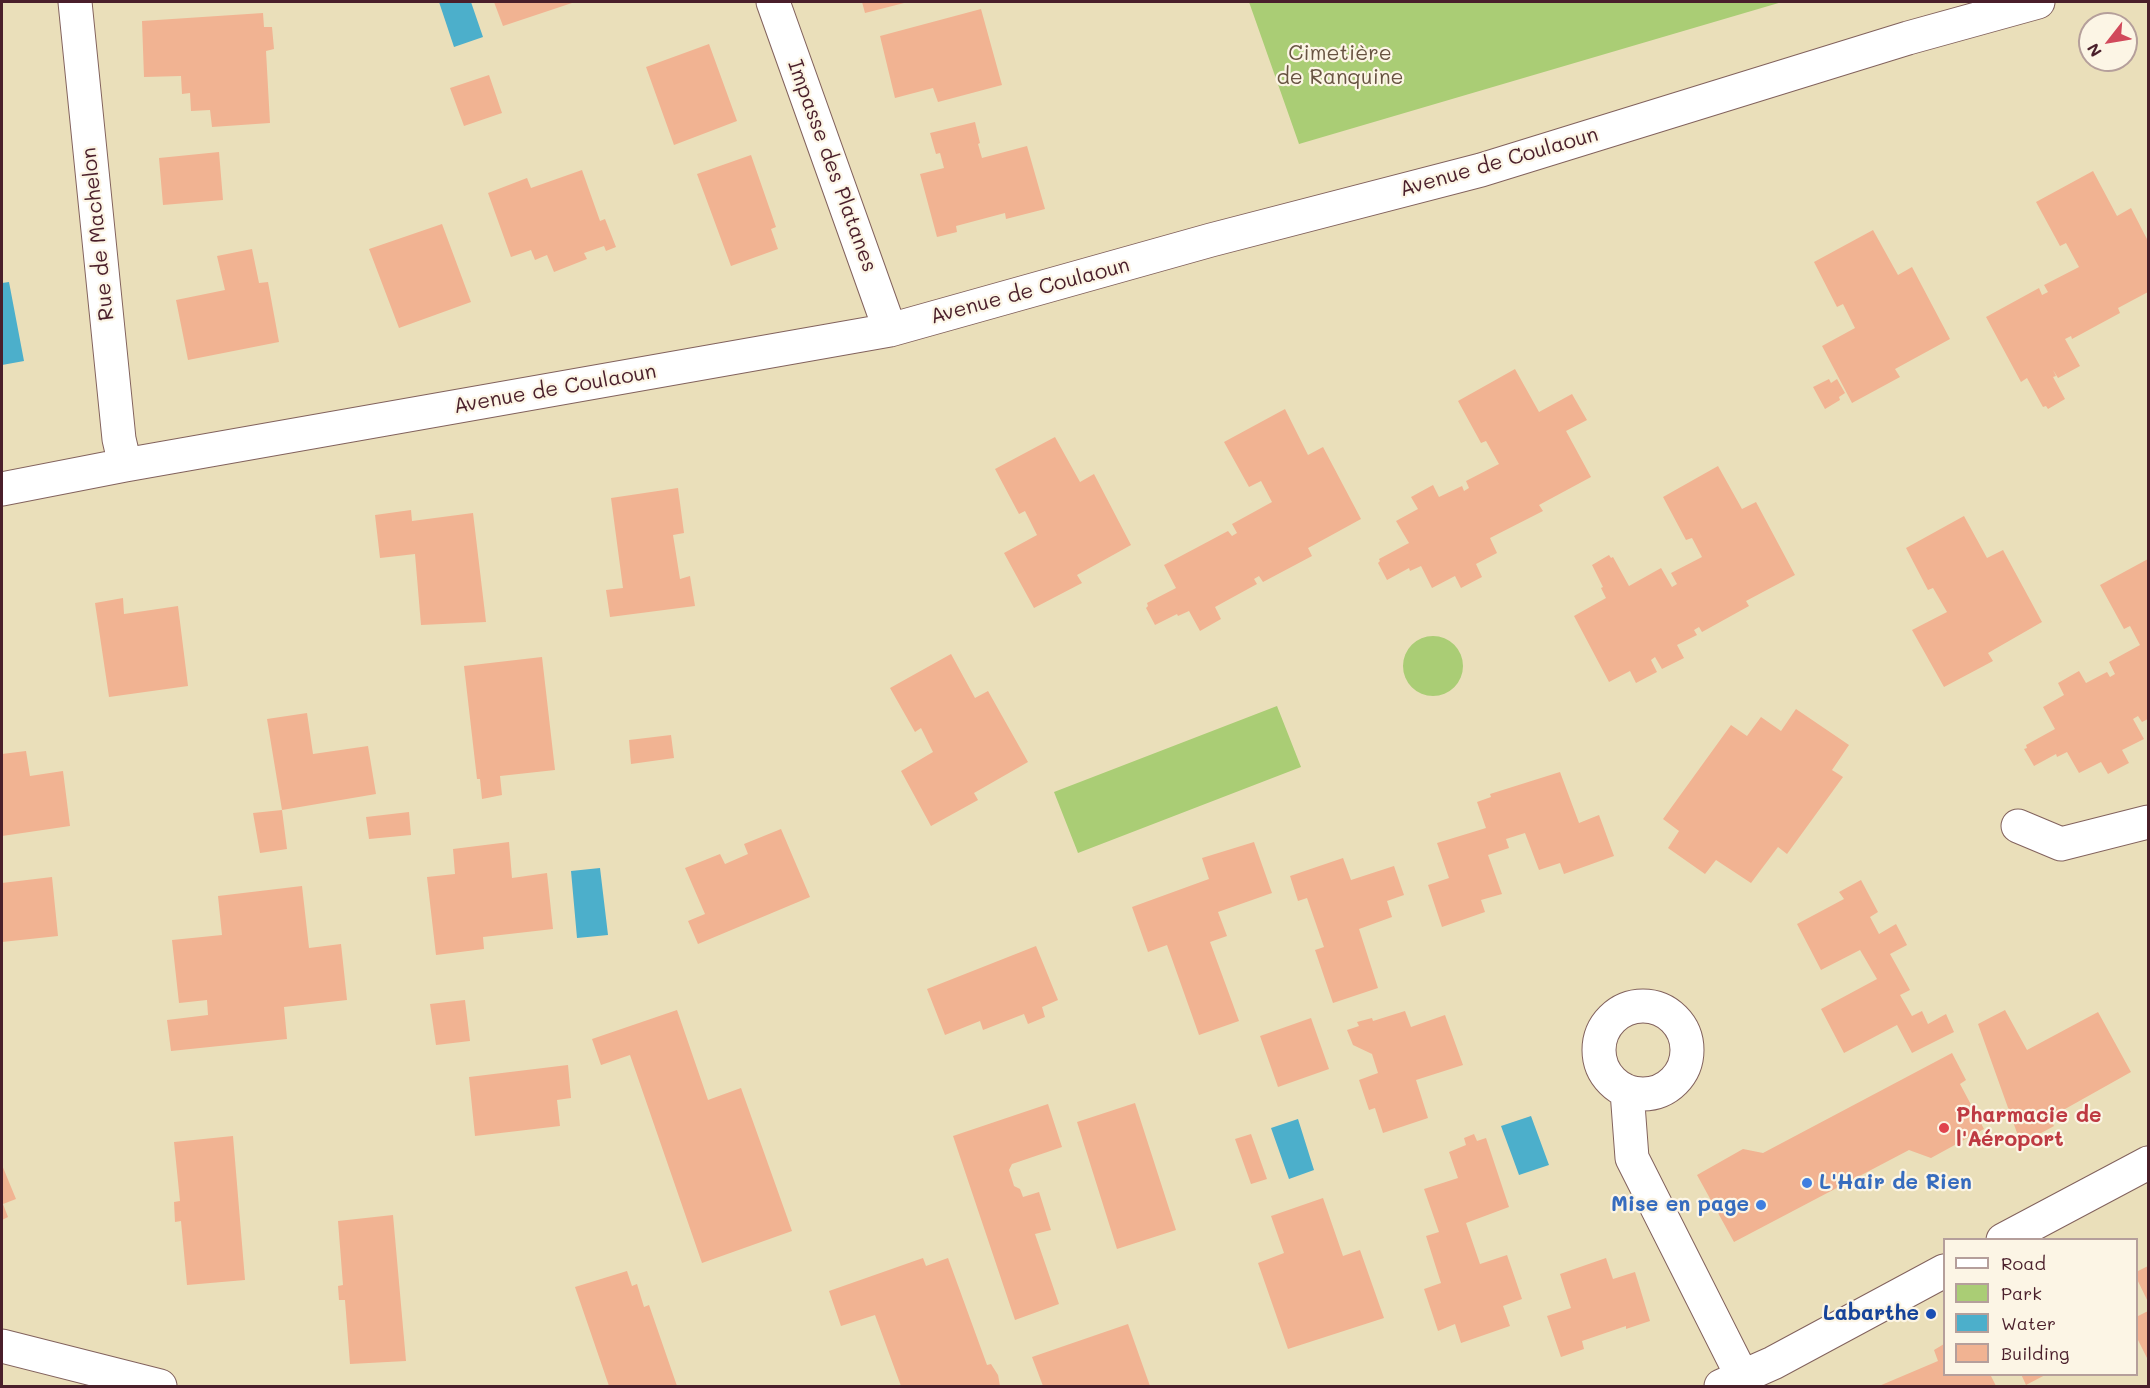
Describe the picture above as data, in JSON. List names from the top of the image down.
{
  "streets": {
    "street": ["Avenue de Coulaoun", "Impasse des Platanes", "Rue de Machelon"]
  },
  "crossings": [
    ["Avenue de Coulaoun", "Impasse des Platanes"],
    ["Avenue de Coulaoun", "Rue de Machelon"]
  ],
  "parks": ["Cimetière de Ranquine"],
  "places": [
    "Pharmacie de l'Aéroport",
    "L'Hair de Rien",
    "Mise en page",
    "Labarthe"
  ],
  "legend": [
    "Road",
    "Park",
    "Water",
    "Building"
  ],
  "north": "bottom left"
}
